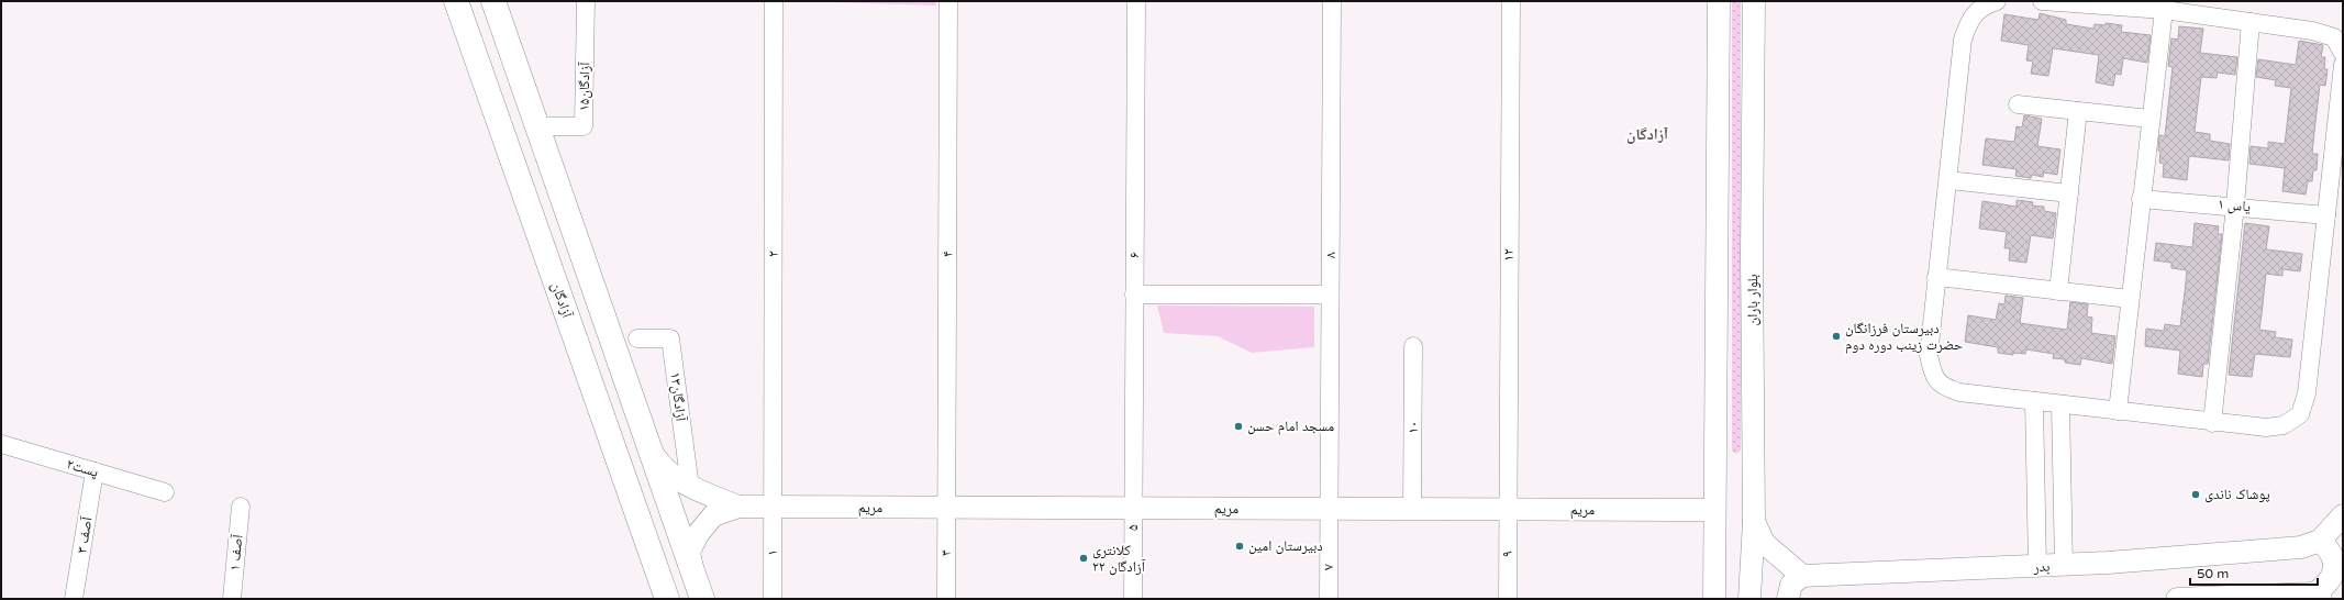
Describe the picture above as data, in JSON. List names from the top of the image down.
{
  "streets": {
    "main road": ["آزادگان"],
    "street": [
      "آزادگان۱۵",
      "یاس ۱",
      "۲",
      "۴",
      "۶",
      "۸",
      "۱۲",
      "بلوار باران",
      "آزادگان۱۳",
      "۱۰",
      "پست۲",
      "مریم",
      "۵",
      "۳ آصف",
      "۱ آصف",
      "۱",
      "۳",
      "۹",
      "۷",
      "بدر"
    ]
  },
  "crossings": [
    ["۲", "مریم"],
    ["۲", "۱"],
    ["۴", "مریم"],
    ["۴", "۳"],
    ["۶", "مریم"],
    ["۶", "۵"],
    ["۸", "مریم"],
    ["۸", "۷"],
    ["۱۲", "مریم"],
    ["۱۲", "۹"],
    ["۱۰", "مریم"],
    ["پست۲", "۳ آصف"],
    ["مریم", "۵"],
    ["مریم", "۱"],
    ["مریم", "۳"],
    ["مریم", "۹"],
    ["مریم", "۷"]
  ],
  "districts": ["آزادگان"],
  "places": [
    "دبیرستان فرزانگان حضرت زینب دوره دوم",
    "مسجد امام حسن",
    "پوشاک ناندی",
    "دبیرستان امین",
    "کلانتری ۲۲ آزادگان"
  ],
  "scale_bar": "50 m"
}
